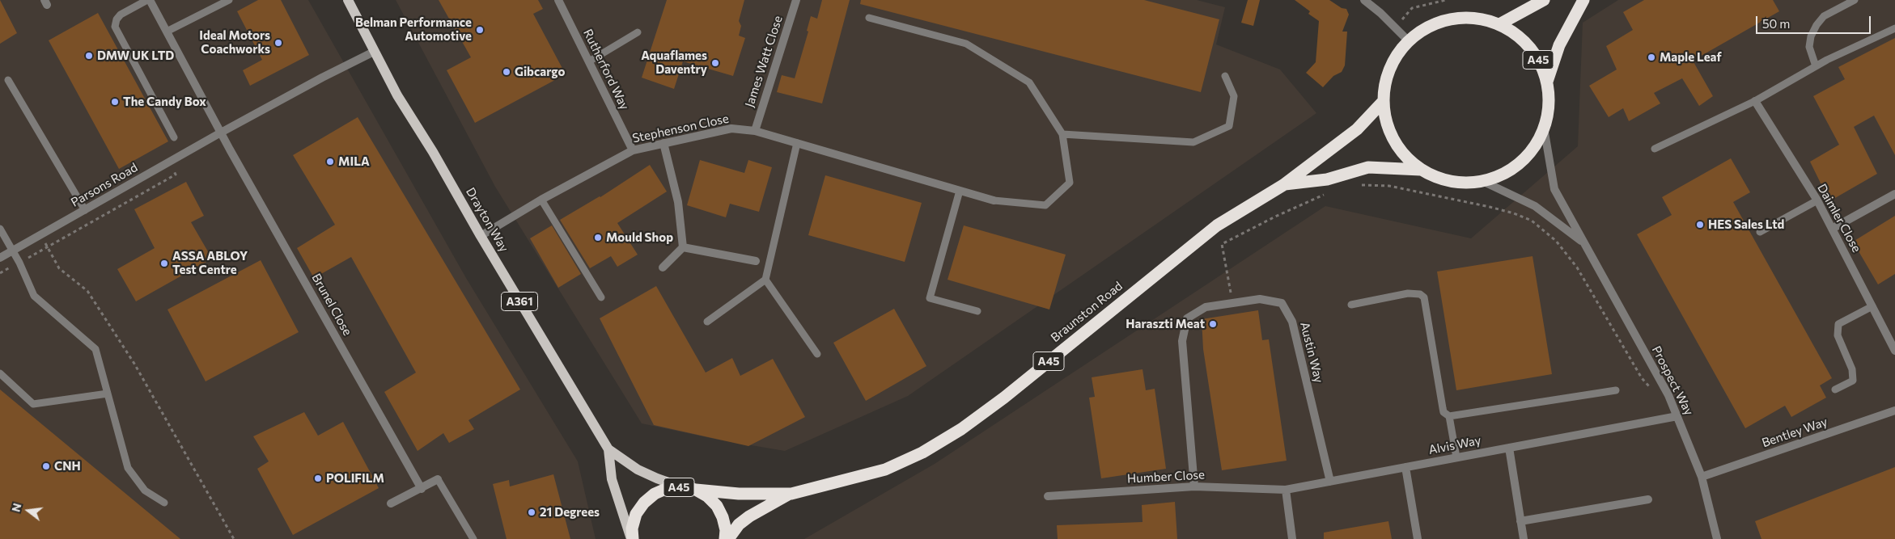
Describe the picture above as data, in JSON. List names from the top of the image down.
{
  "streets": {
    "highway": ["A45", "Braunston Road"],
    "main road": ["Drayton Way", "A361"],
    "street": [
      "James Watt Close",
      "Rutherford Way",
      "Stephenson Close",
      "Parsons Road",
      "Daimler Close",
      "Brunel Close",
      "Austin Way",
      "Prospect Way",
      "Bentley Way",
      "Alvis Way",
      "Humber Close"
    ]
  },
  "crossings": [
    ["A45", "Drayton Way"],
    ["A45", "Braunston Road"],
    ["A45", "Prospect Way"],
    ["James Watt Close", "Stephenson Close"],
    ["Rutherford Way", "Stephenson Close"],
    ["Stephenson Close", "Drayton Way"],
    ["Parsons Road", "Brunel Close"],
    ["Austin Way", "Alvis Way"],
    ["Austin Way", "Humber Close"],
    ["Prospect Way", "Bentley Way"],
    ["Prospect Way", "Alvis Way"],
    ["Alvis Way", "Humber Close"]
  ],
  "places": [
    "Belman Performance Automotive",
    "Ideal Motors Coachworks",
    "DMW UK LTD",
    "Maple Leaf",
    "Aquaflames Daventry",
    "Gibcargo",
    "The Candy Box",
    "MILA",
    "HES Sales Ltd",
    "Mould Shop",
    "ASSA ABLOY Test Centre",
    "Haraszti Meat",
    "CNH",
    "POLIFILM",
    "21 Degrees"
  ],
  "scale_bar": "50 m",
  "north": "left"
}
